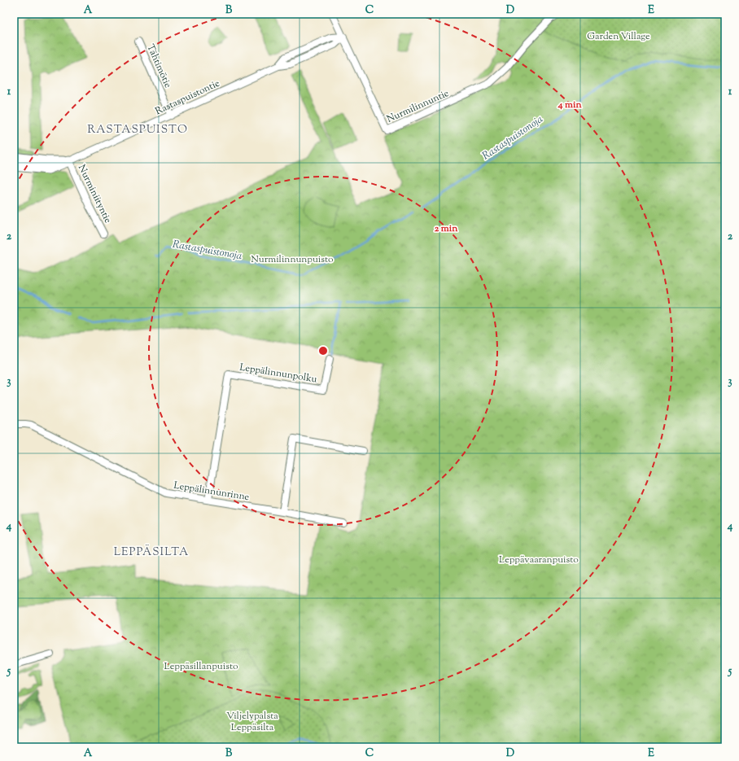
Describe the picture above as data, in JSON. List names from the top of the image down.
{
  "streets": {
    "street": [
      "Tähtimötie",
      "Rastaspuistontie",
      "Nurmilinnuntie",
      "Nurminiityntie",
      "Leppälinnunpolku",
      "Leppälinnunrinne"
    ]
  },
  "crossings": [
    ["Tähtimötie", "Rastaspuistontie"],
    ["Rastaspuistontie", "Nurmilinnuntie"],
    ["Rastaspuistontie", "Nurminiityntie"],
    ["Leppälinnunpolku", "Leppälinnunrinne"]
  ],
  "districts": ["RASTASPUISTO", "LEPPÄSILTA"],
  "water": ["Rastaspuistonoja"],
  "parks": [
    "Garden Village",
    "Nurmilinnunpuisto",
    "Leppävaaranpuisto",
    "Leppäsillanpuisto",
    "Viljelypalsta Leppäsilta"
  ],
  "grid": {
    "columns": [
      "A",
      "B",
      "C",
      "D",
      "E"
    ],
    "rows": [
      "1",
      "2",
      "3",
      "4",
      "5"
    ]
  },
  "rings": ["4 min", "2 min"]
}
